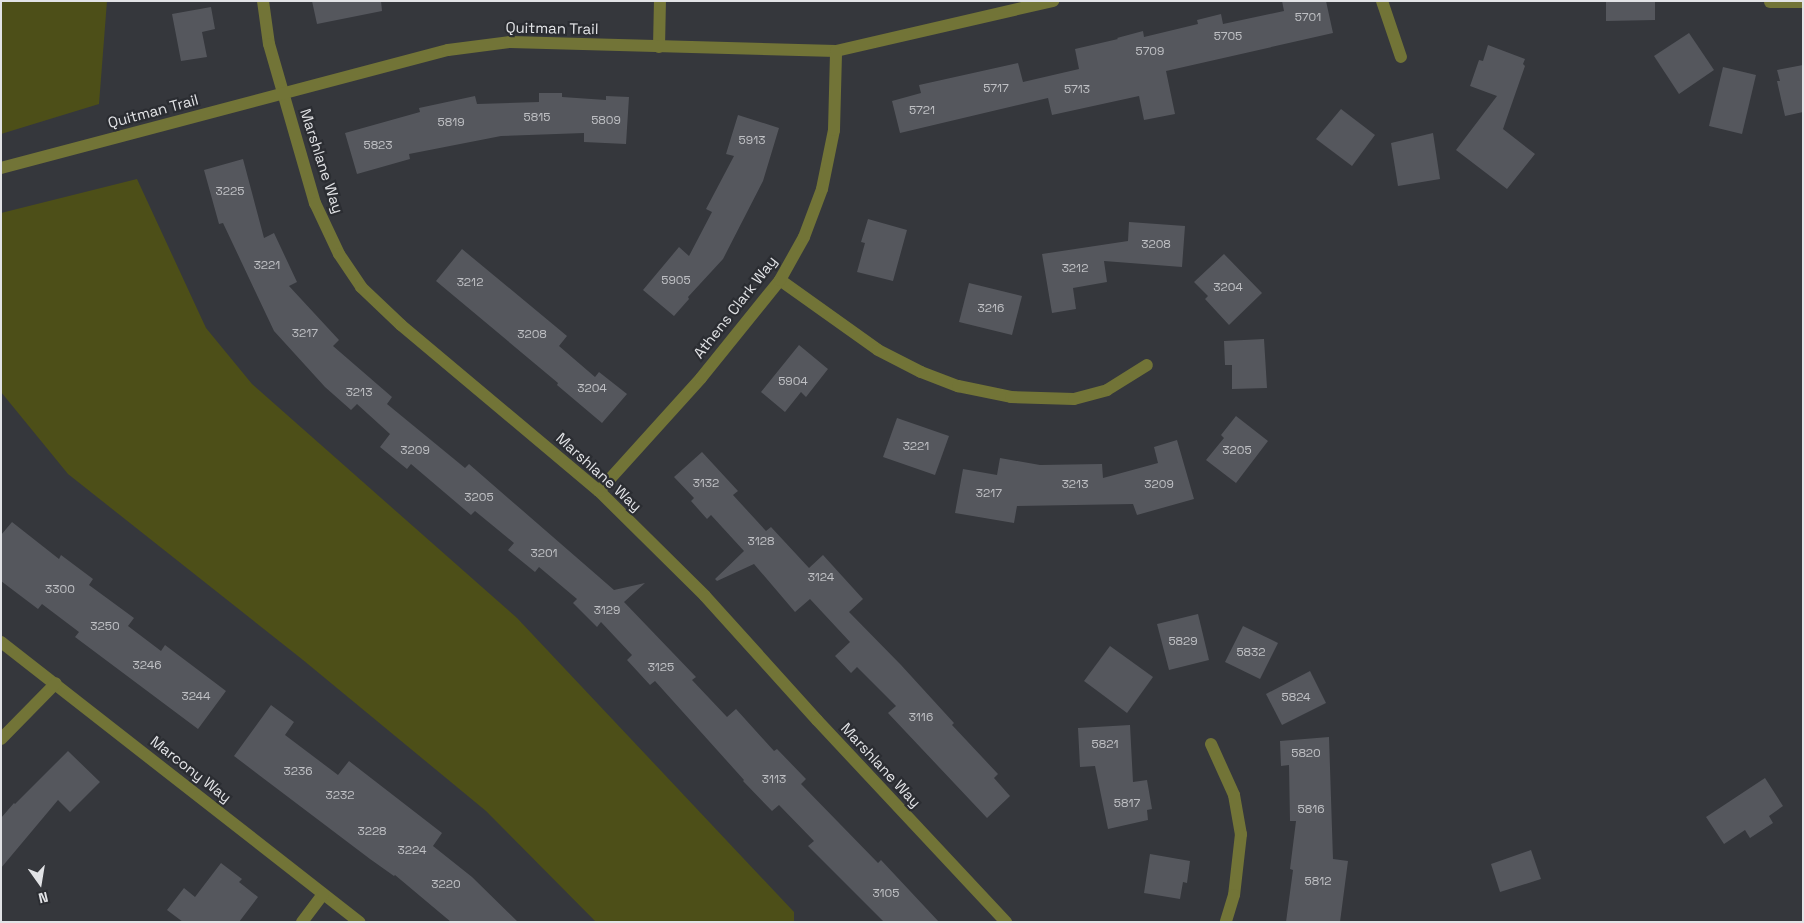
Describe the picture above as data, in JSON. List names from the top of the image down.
{
  "streets": {
    "street": [
      "Quitman Trail",
      "Marshlane Way",
      "Athens Clark Way",
      "Marcony Way"
    ]
  },
  "crossings": [
    ["Quitman Trail", "Marshlane Way"],
    ["Quitman Trail", "Athens Clark Way"],
    ["Marshlane Way", "Athens Clark Way"]
  ],
  "house_numbers": [
    "5701",
    "5705",
    "5709",
    "5717",
    "5713",
    "5721",
    "5815",
    "5809",
    "5819",
    "5913",
    "5823",
    "3225",
    "3208",
    "3221",
    "3212",
    "5905",
    "3212",
    "3204",
    "3216",
    "3217",
    "3208",
    "5904",
    "3204",
    "3213",
    "3221",
    "3209",
    "3205",
    "3132",
    "3213",
    "3209",
    "3217",
    "3205",
    "3128",
    "3201",
    "3124",
    "3300",
    "3129",
    "3250",
    "5829",
    "5832",
    "3246",
    "3125",
    "3244",
    "5824",
    "3116",
    "5821",
    "5820",
    "3236",
    "3113",
    "3232",
    "5817",
    "5816",
    "3228",
    "3224",
    "5812",
    "3220",
    "3105"
  ],
  "north": "bottom"
}
